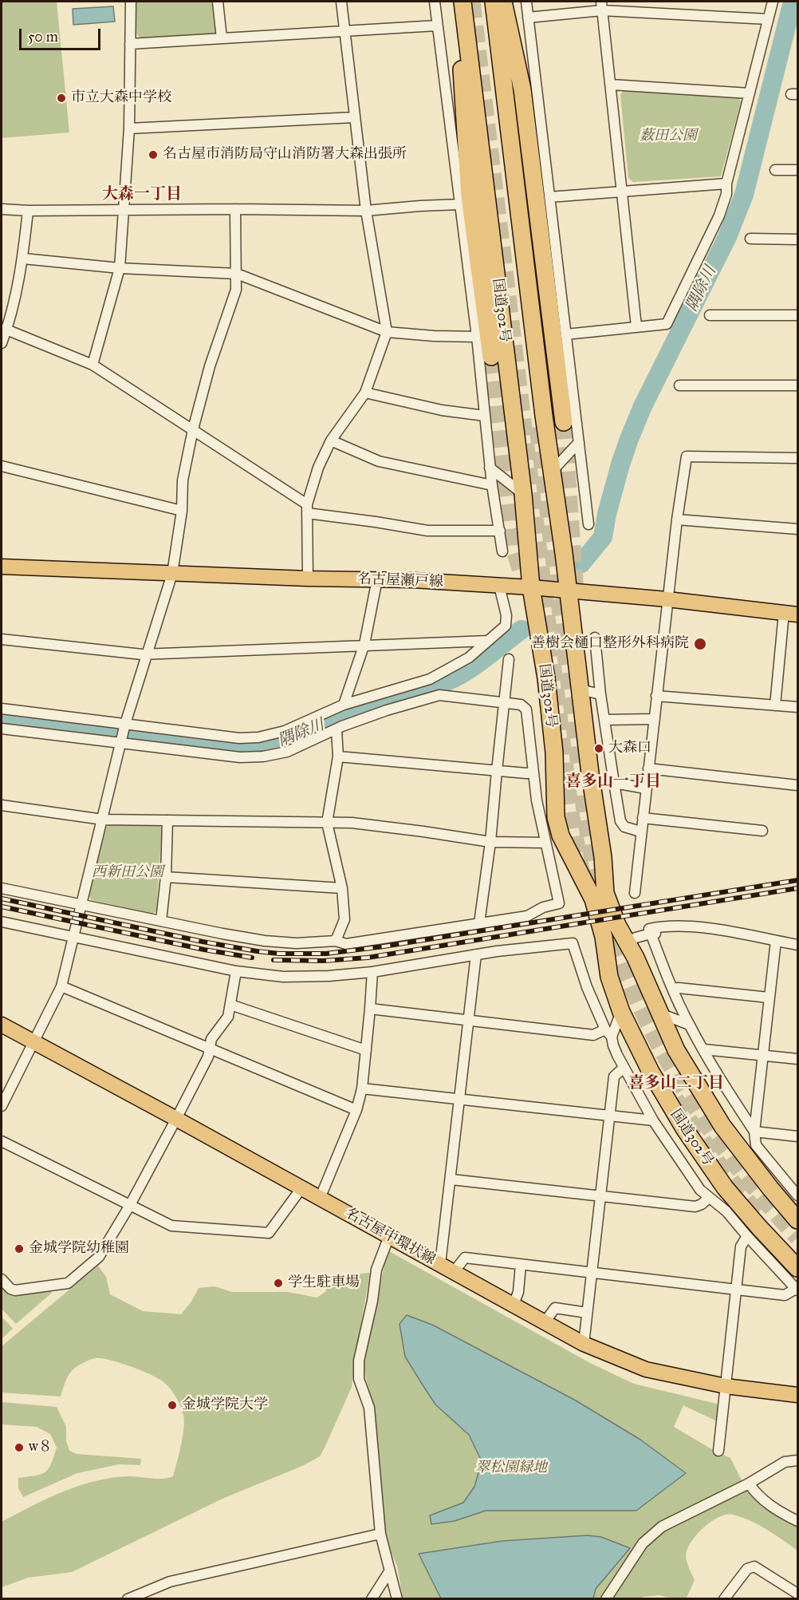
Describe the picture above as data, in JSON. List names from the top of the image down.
{
  "streets": {
    "highway": ["国道302号"],
    "main road": ["名古屋瀬戸線", "名古屋中環状線"]
  },
  "crossings": [
    ["国道302号", "名古屋瀬戸線"]
  ],
  "districts": ["大森一丁目", "喜多山一丁目", "喜多山二丁目"],
  "water": ["隅除川"],
  "parks": ["薮田公園", "西新田公園", "翠松園緑地"],
  "places": [
    "市立大森中学校",
    "名古屋市消防局守山消防署大森出張所",
    "善樹会樋口整形外科病院",
    "大森口",
    "金城学院幼稚園",
    "学生駐車場",
    "金城学院大学",
    "w８"
  ],
  "scale_bar": "50 m"
}
